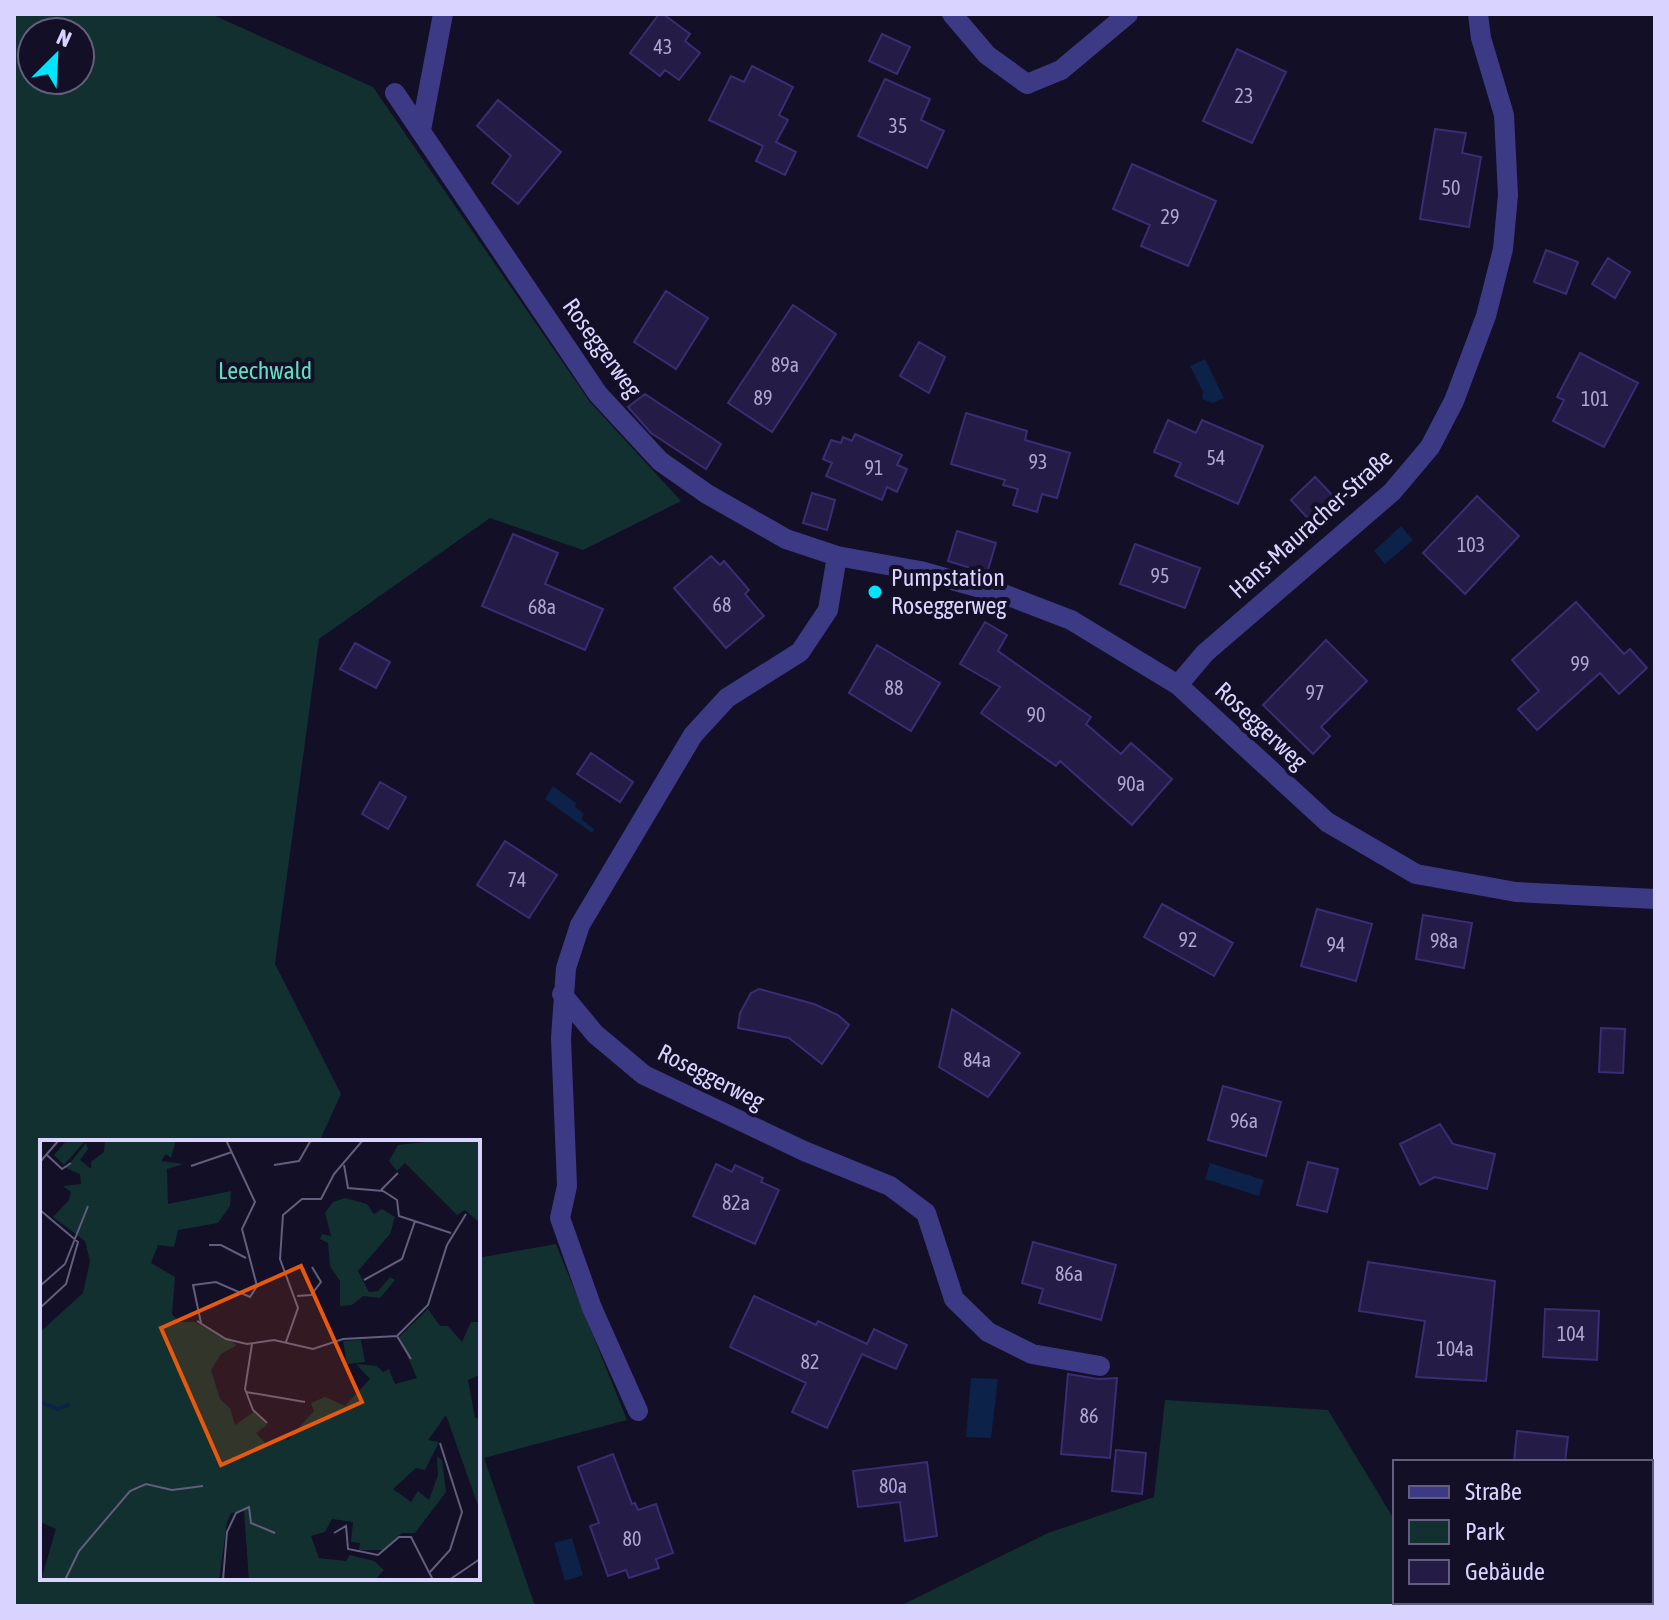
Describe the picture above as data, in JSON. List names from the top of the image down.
{
  "streets": {
    "street": ["Roseggerweg", "Hans-Mauracher-Straße"]
  },
  "crossings": [
    ["Roseggerweg", "Hans-Mauracher-Straße"]
  ],
  "parks": ["Leechwald"],
  "places": ["Pumpstation Roseggerweg"],
  "house_numbers": [
    "43",
    "23",
    "35",
    "50",
    "29",
    "89a",
    "89",
    "101",
    "54",
    "93",
    "91",
    "103",
    "95",
    "68",
    "68a",
    "99",
    "88",
    "97",
    "90",
    "90a",
    "74",
    "92",
    "98a",
    "94",
    "84a",
    "96a",
    "82a",
    "86a",
    "104",
    "104a",
    "82",
    "86",
    "80a",
    "80"
  ],
  "legend": ["Straße", "Park", "Gebäude"],
  "north": "top right"
}
